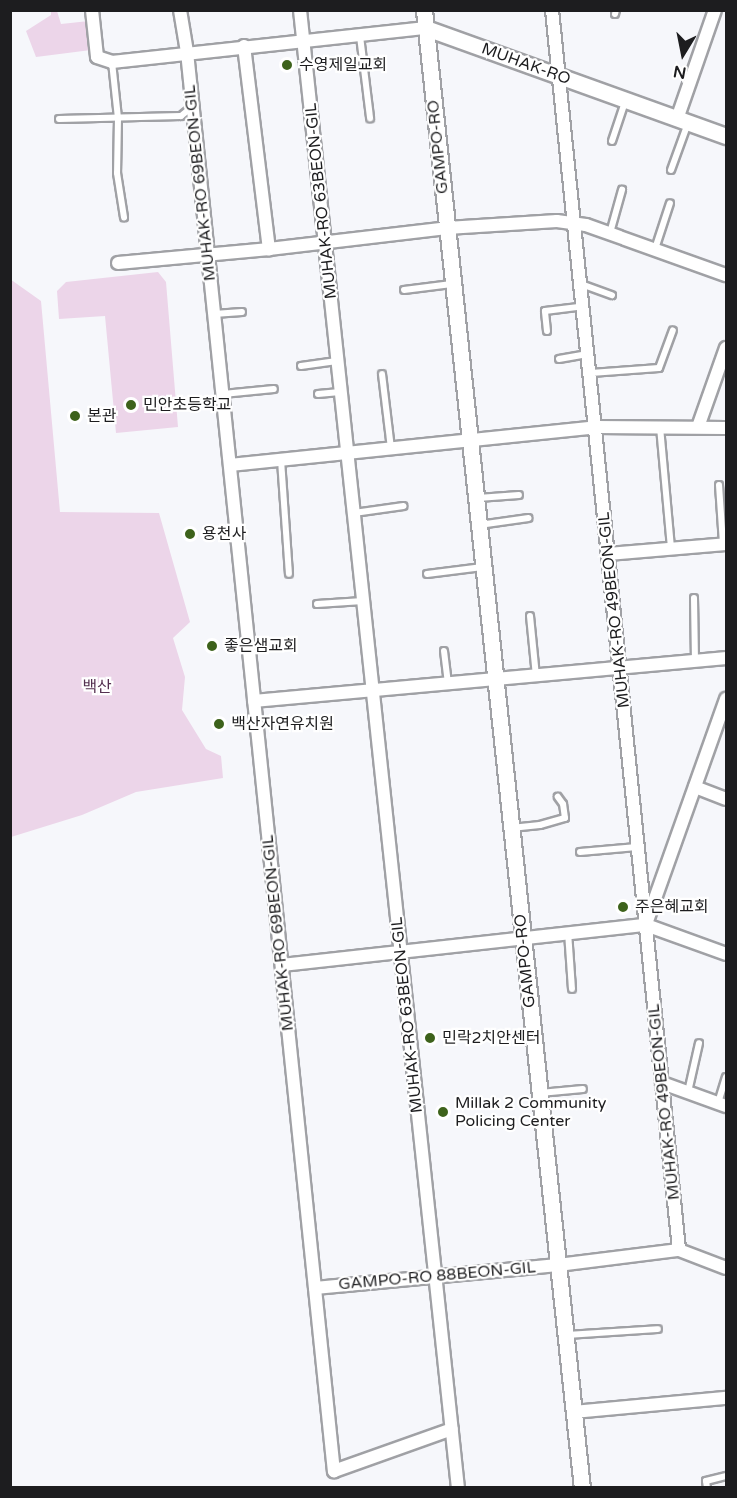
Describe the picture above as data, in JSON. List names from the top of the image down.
{
  "streets": {
    "street": [
      "MUHAK-RO",
      "GAMPO-RO",
      "MUHAK-RO 69BEON-GIL",
      "MUHAK-RO 63BEON-GIL",
      "MUHAK-RO 49BEON-GIL",
      "GAMPO-RO 88BEON-GIL"
    ]
  },
  "crossings": [
    ["MUHAK-RO", "GAMPO-RO"],
    ["MUHAK-RO", "MUHAK-RO 69BEON-GIL"],
    ["MUHAK-RO", "MUHAK-RO 63BEON-GIL"],
    ["MUHAK-RO", "MUHAK-RO 49BEON-GIL"],
    ["GAMPO-RO", "GAMPO-RO 88BEON-GIL"],
    ["MUHAK-RO 69BEON-GIL", "MUHAK-RO 63BEON-GIL"],
    ["MUHAK-RO 69BEON-GIL", "GAMPO-RO 88BEON-GIL"],
    ["MUHAK-RO 63BEON-GIL", "GAMPO-RO 88BEON-GIL"],
    ["MUHAK-RO 49BEON-GIL", "GAMPO-RO 88BEON-GIL"]
  ],
  "parks": ["백산"],
  "places": [
    "수영제일교회",
    "민안초등학교",
    "본관",
    "용천사",
    "좋은샘교회",
    "백산자연유치원",
    "주은혜교회",
    "민락2치안센터",
    "Millak 2 Community Policing Center"
  ],
  "north": "bottom"
}
